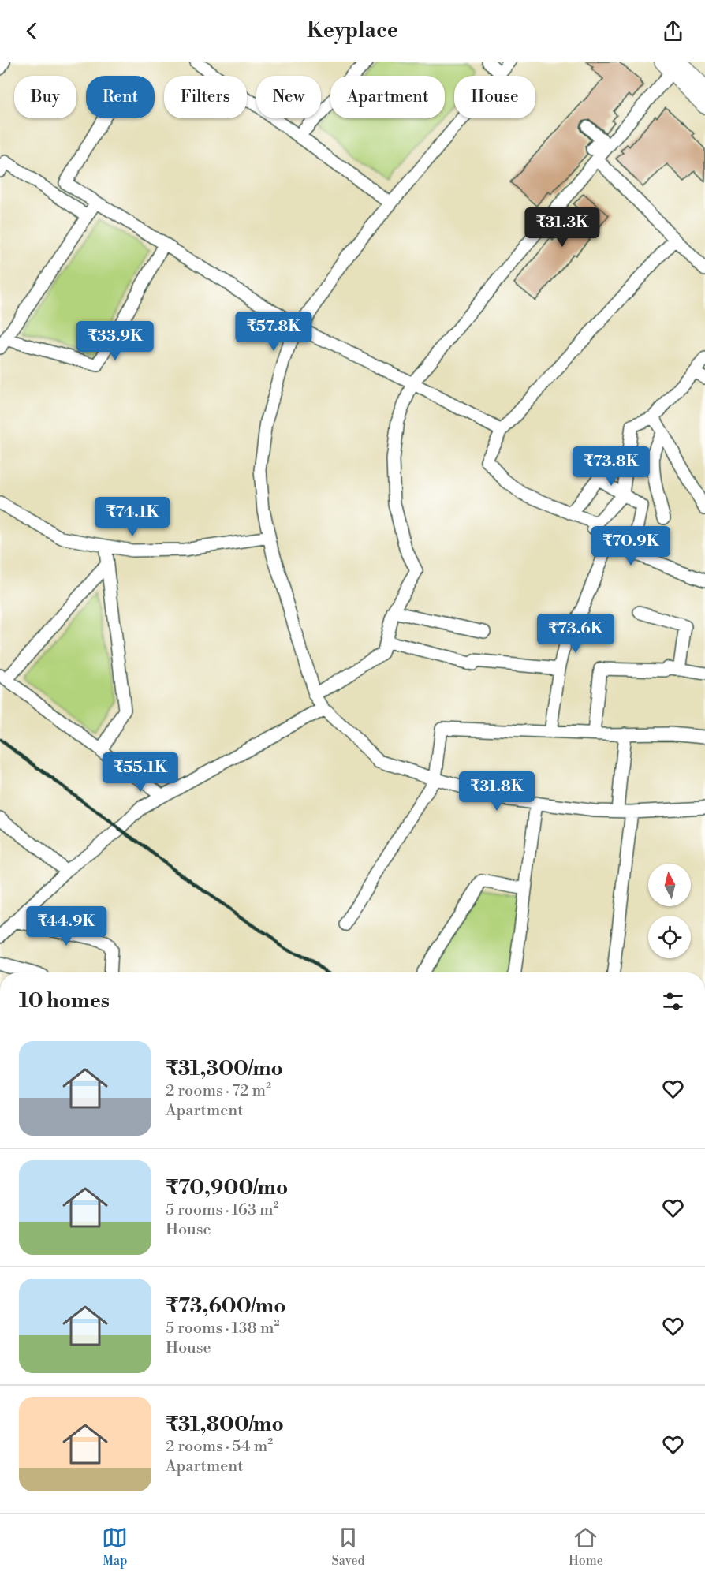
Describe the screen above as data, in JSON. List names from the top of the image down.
{
  "north": "top",
  "page": {
    "header": "Keyplace",
    "chip": [
      "Buy",
      "Rent",
      "Filters",
      "New",
      "Apartment",
      "House"
    ],
    "price": [
      "₹31.3K",
      "₹57.8K",
      "₹33.9K",
      "₹73.8K",
      "₹74.1K",
      "₹70.9K",
      "₹73.6K",
      "₹55.1K",
      "₹31.8K",
      "₹44.9K"
    ],
    "heading": "10 homes",
    "list": [
      {
        "name": "₹31,300/mo",
        "note": "2 rooms · 72 m² · Apartment"
      },
      {
        "name": "₹70,900/mo",
        "note": "5 rooms · 163 m² · House"
      },
      {
        "name": "₹73,600/mo",
        "note": "5 rooms · 138 m² · House"
      },
      {
        "name": "₹31,800/mo",
        "note": "2 rooms · 54 m² · Apartment"
      }
    ],
    "tabs": ["Map", "Saved", "Home"]
  }
}
